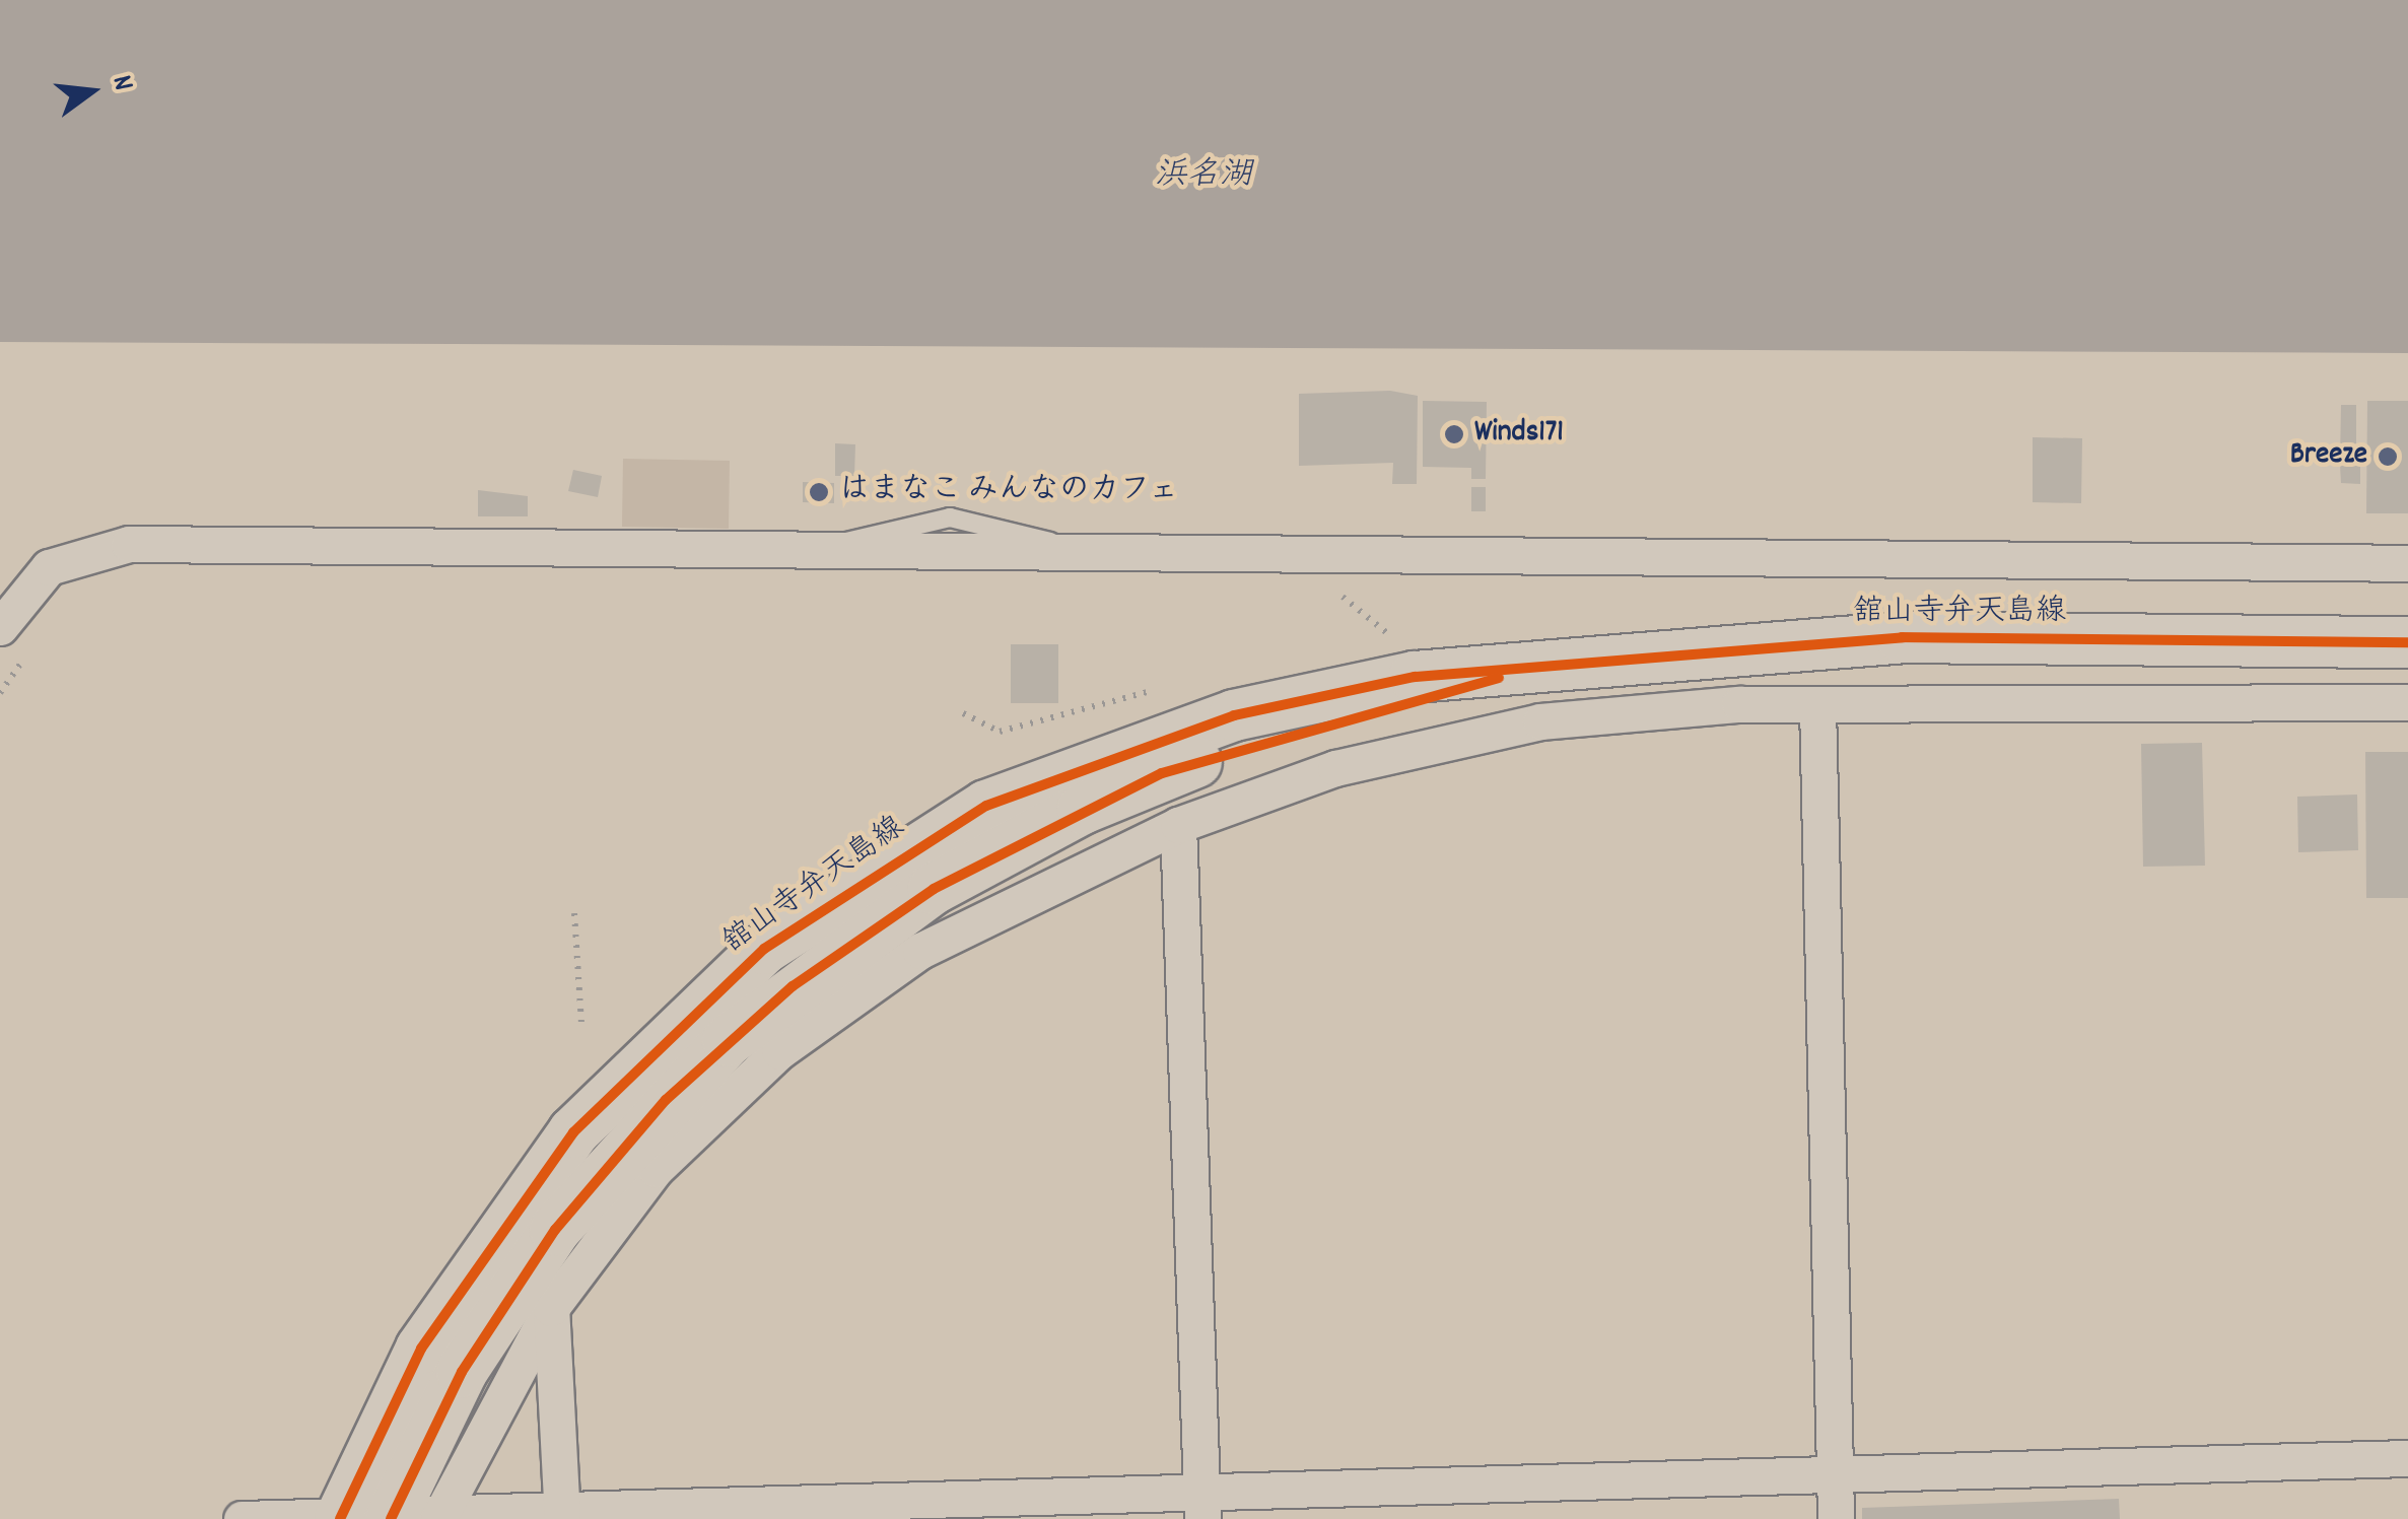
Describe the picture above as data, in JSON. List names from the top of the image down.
{
  "streets": {
    "main road": ["舘山寺弁天島線"]
  },
  "water": ["浜名湖"],
  "places": ["Winds171", "Breeze", "はまなこ みんなのカフェ"],
  "north": "right"
}
